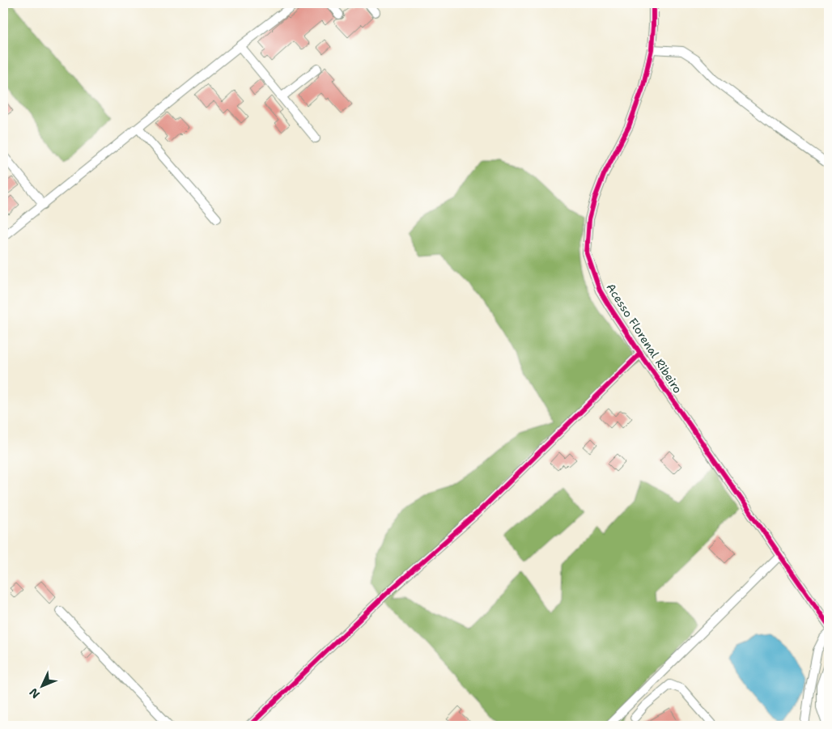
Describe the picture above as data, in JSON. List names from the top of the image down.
{
  "streets": {
    "street": ["Acesso Florenal Ribeiro"]
  },
  "north": "bottom left"
}
